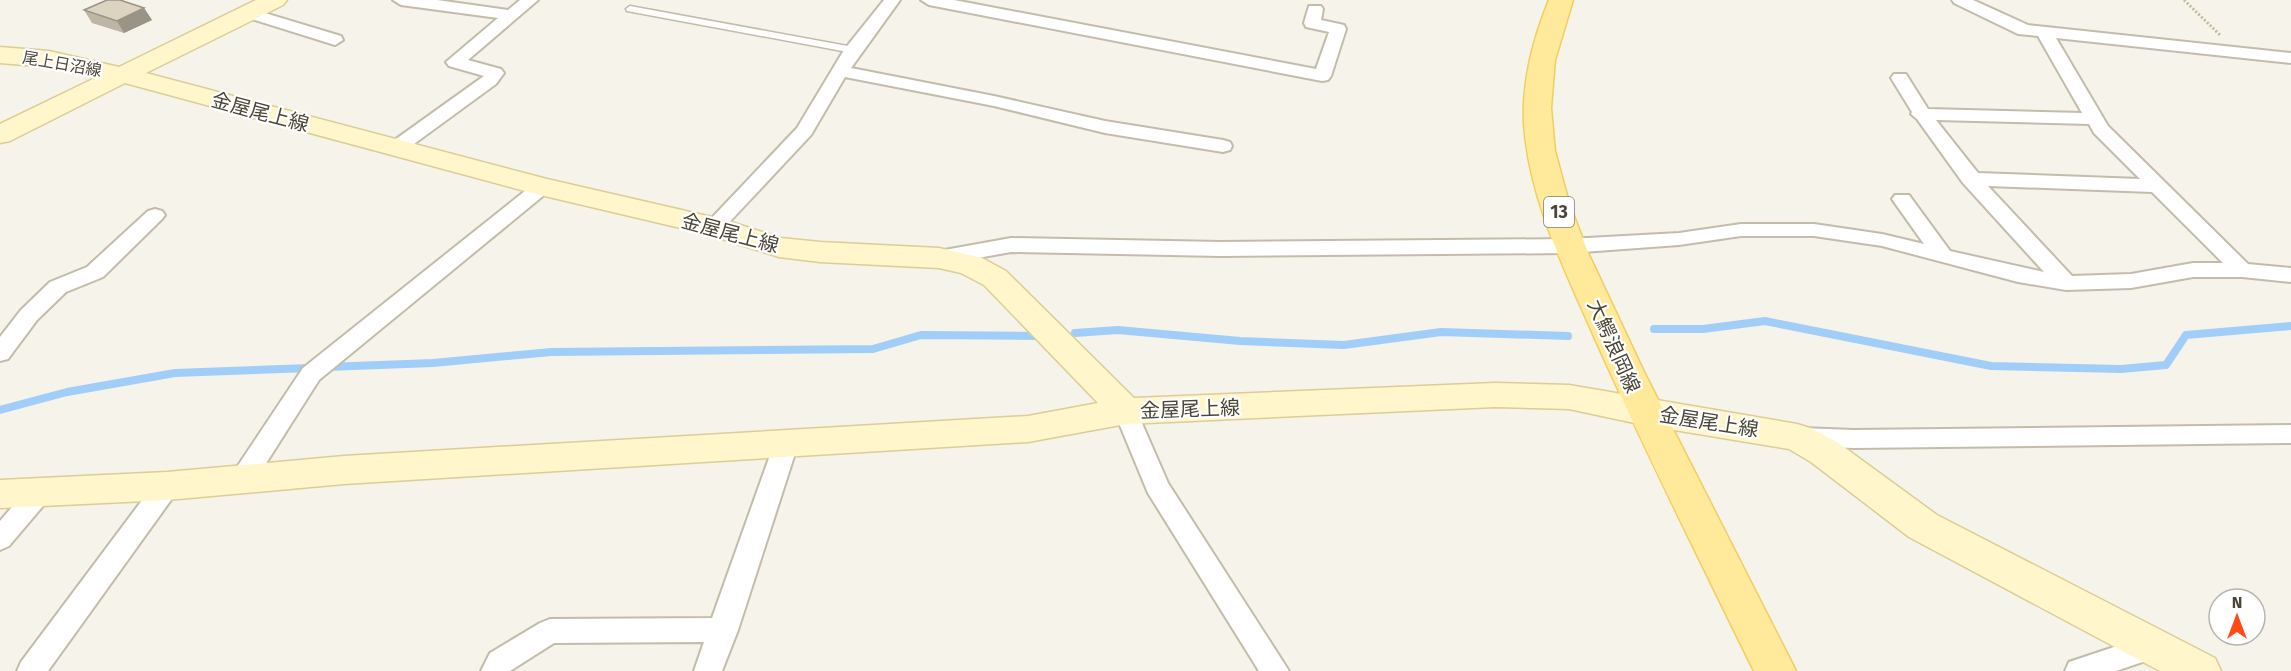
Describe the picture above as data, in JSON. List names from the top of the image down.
{
  "streets": {
    "main road": [
      "尾上日沼線",
      "金屋尾上線",
      "13",
      "大鰐浪岡線"
    ]
  },
  "crossings": [
    ["尾上日沼線", "金屋尾上線"],
    ["金屋尾上線", "大鰐浪岡線"]
  ],
  "north": "top"
}
